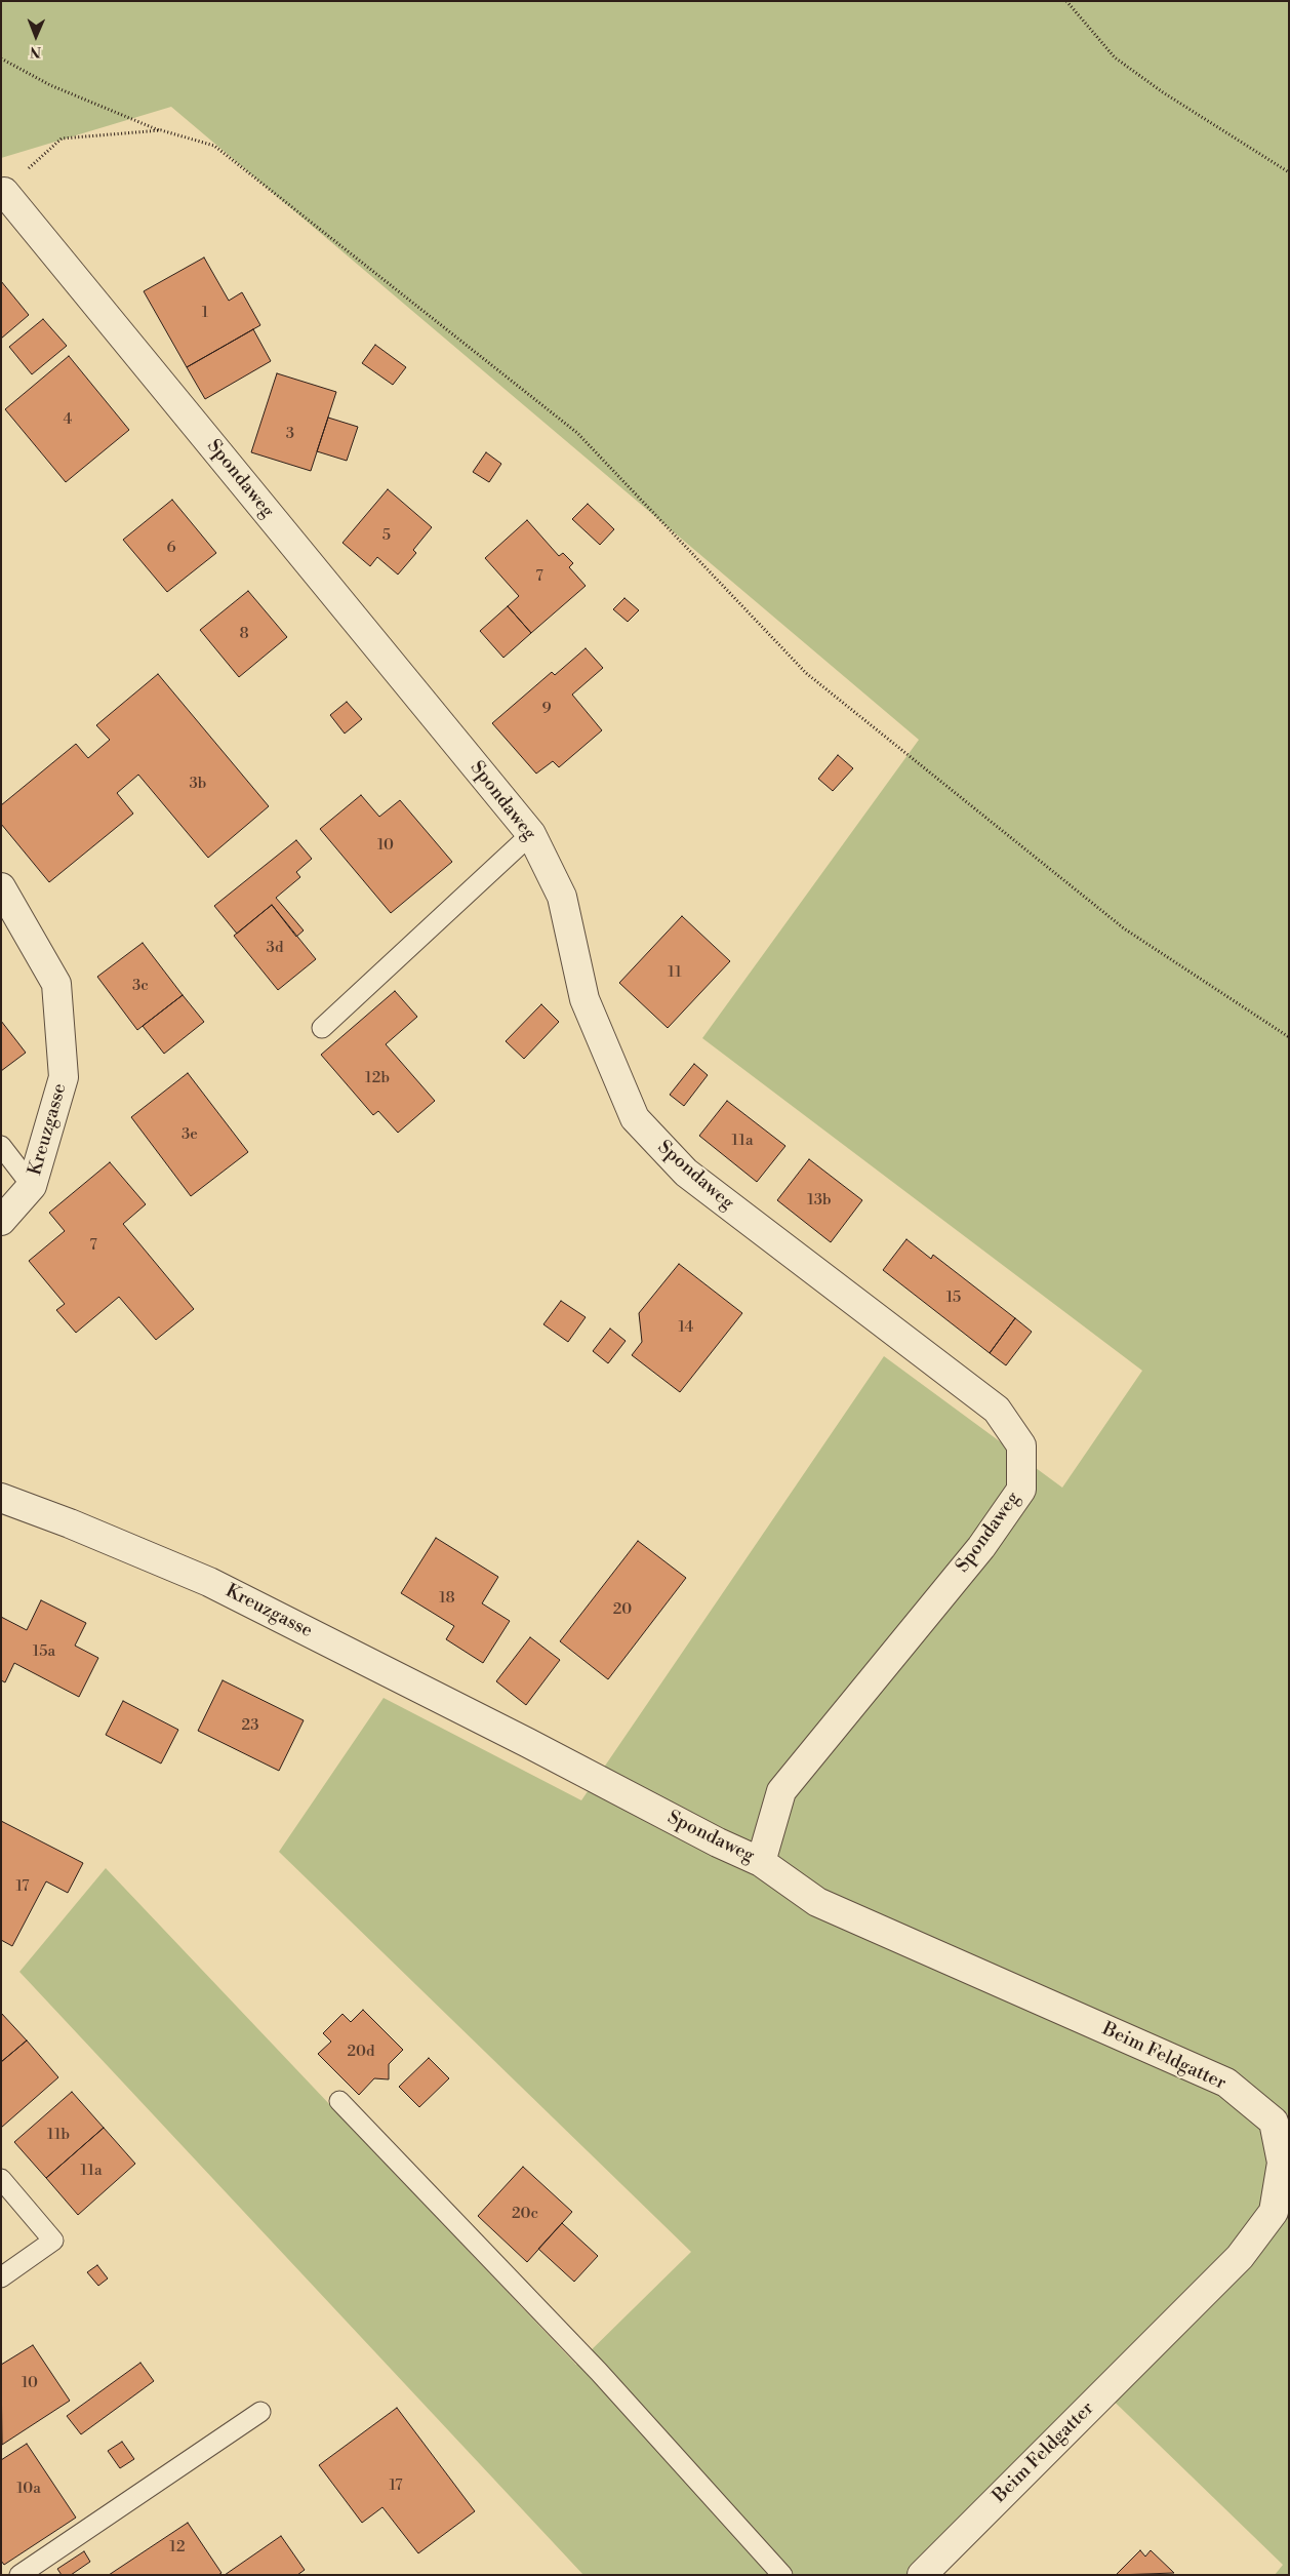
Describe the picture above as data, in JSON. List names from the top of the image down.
{
  "streets": {
    "street": ["Spondaweg", "Kreuzgasse", "Beim Feldgatter"]
  },
  "crossings": [
    ["Spondaweg", "Kreuzgasse"],
    ["Spondaweg", "Beim Feldgatter"]
  ],
  "house_numbers": [
    "1",
    "4",
    "3",
    "5",
    "6",
    "7",
    "8",
    "9",
    "3b",
    "10",
    "3d",
    "11",
    "3c",
    "12b",
    "3e",
    "11a",
    "13b",
    "7",
    "15",
    "14",
    "18",
    "20",
    "15a",
    "23",
    "17",
    "20d",
    "11b",
    "11a",
    "20c",
    "10",
    "17",
    "10a",
    "12"
  ],
  "north": "bottom"
}
